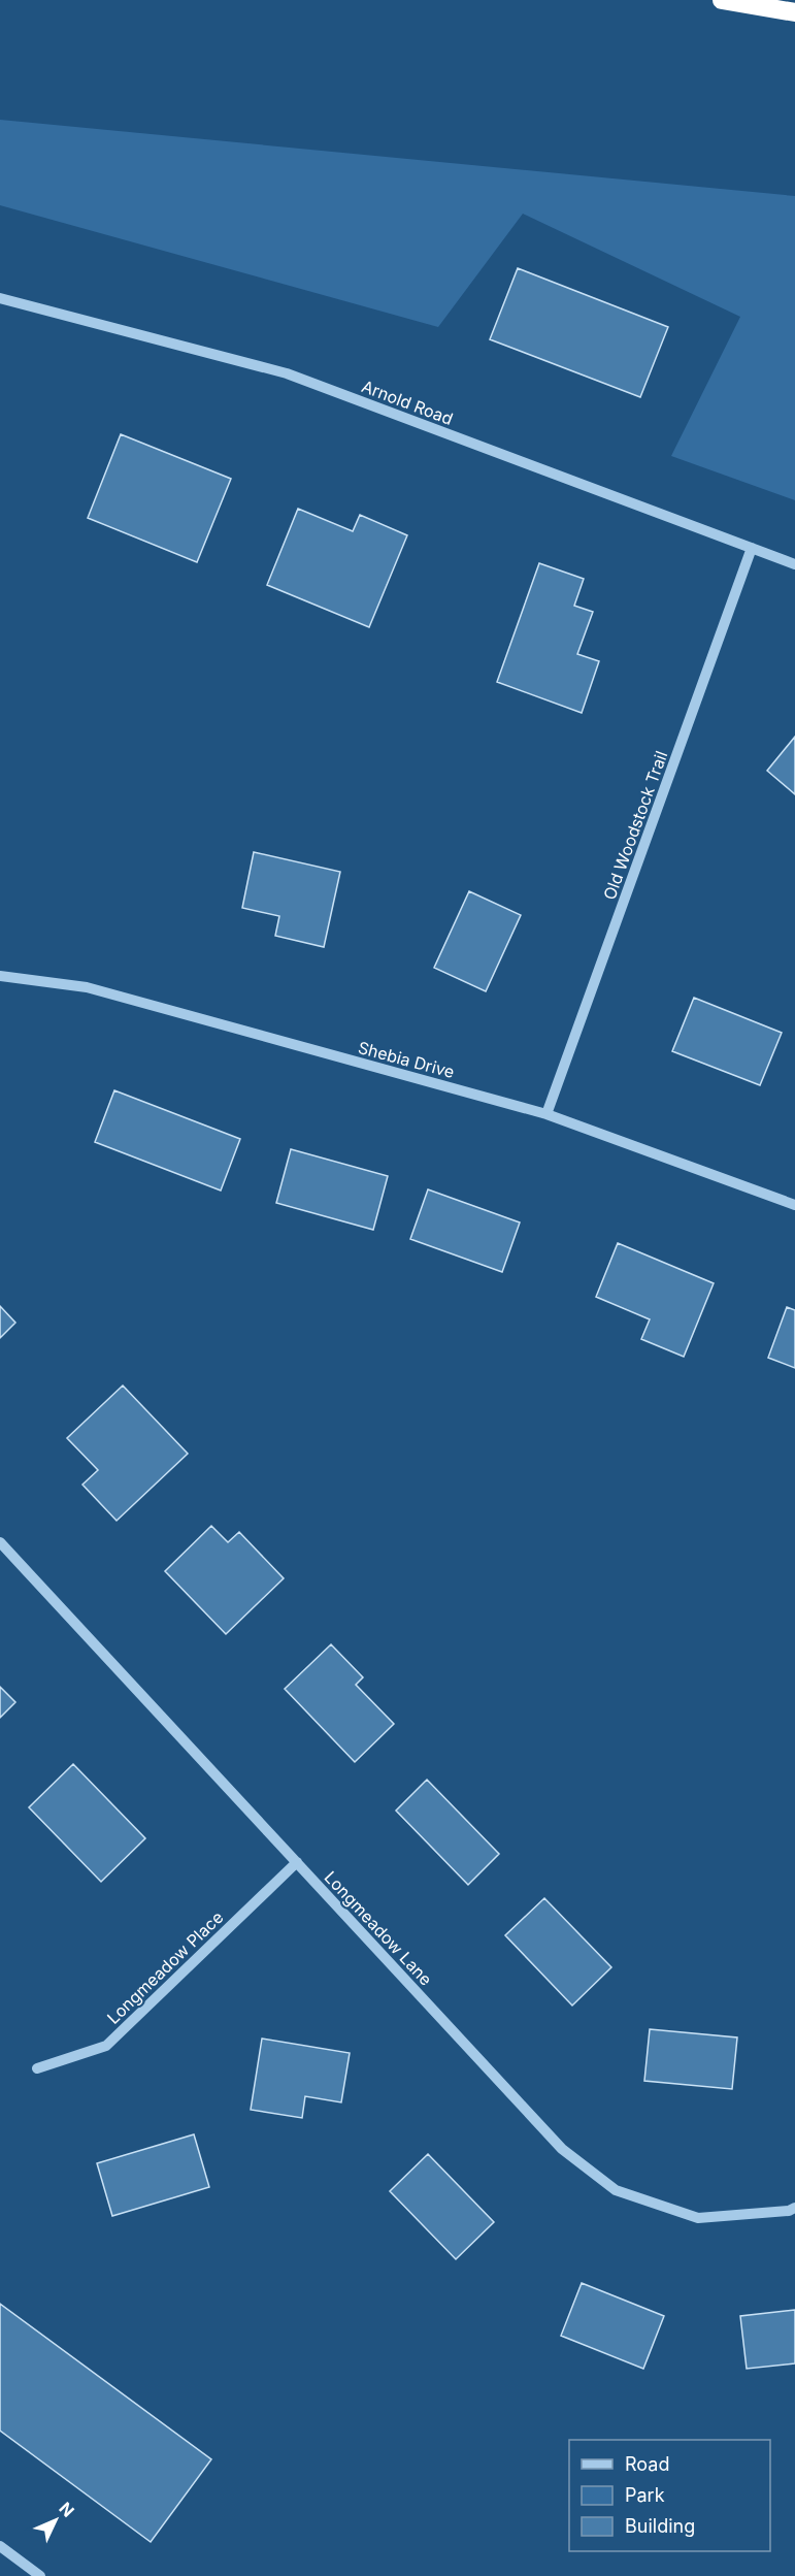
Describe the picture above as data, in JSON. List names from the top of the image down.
{
  "streets": {
    "street": [
      "Arnold Road",
      "Old Woodstock Trail",
      "Shebia Drive",
      "Longmeadow Lane",
      "Longmeadow Place"
    ]
  },
  "crossings": [
    ["Arnold Road", "Old Woodstock Trail"],
    ["Old Woodstock Trail", "Shebia Drive"],
    ["Longmeadow Lane", "Longmeadow Place"]
  ],
  "legend": ["Road", "Park", "Building"],
  "north": "top right"
}
